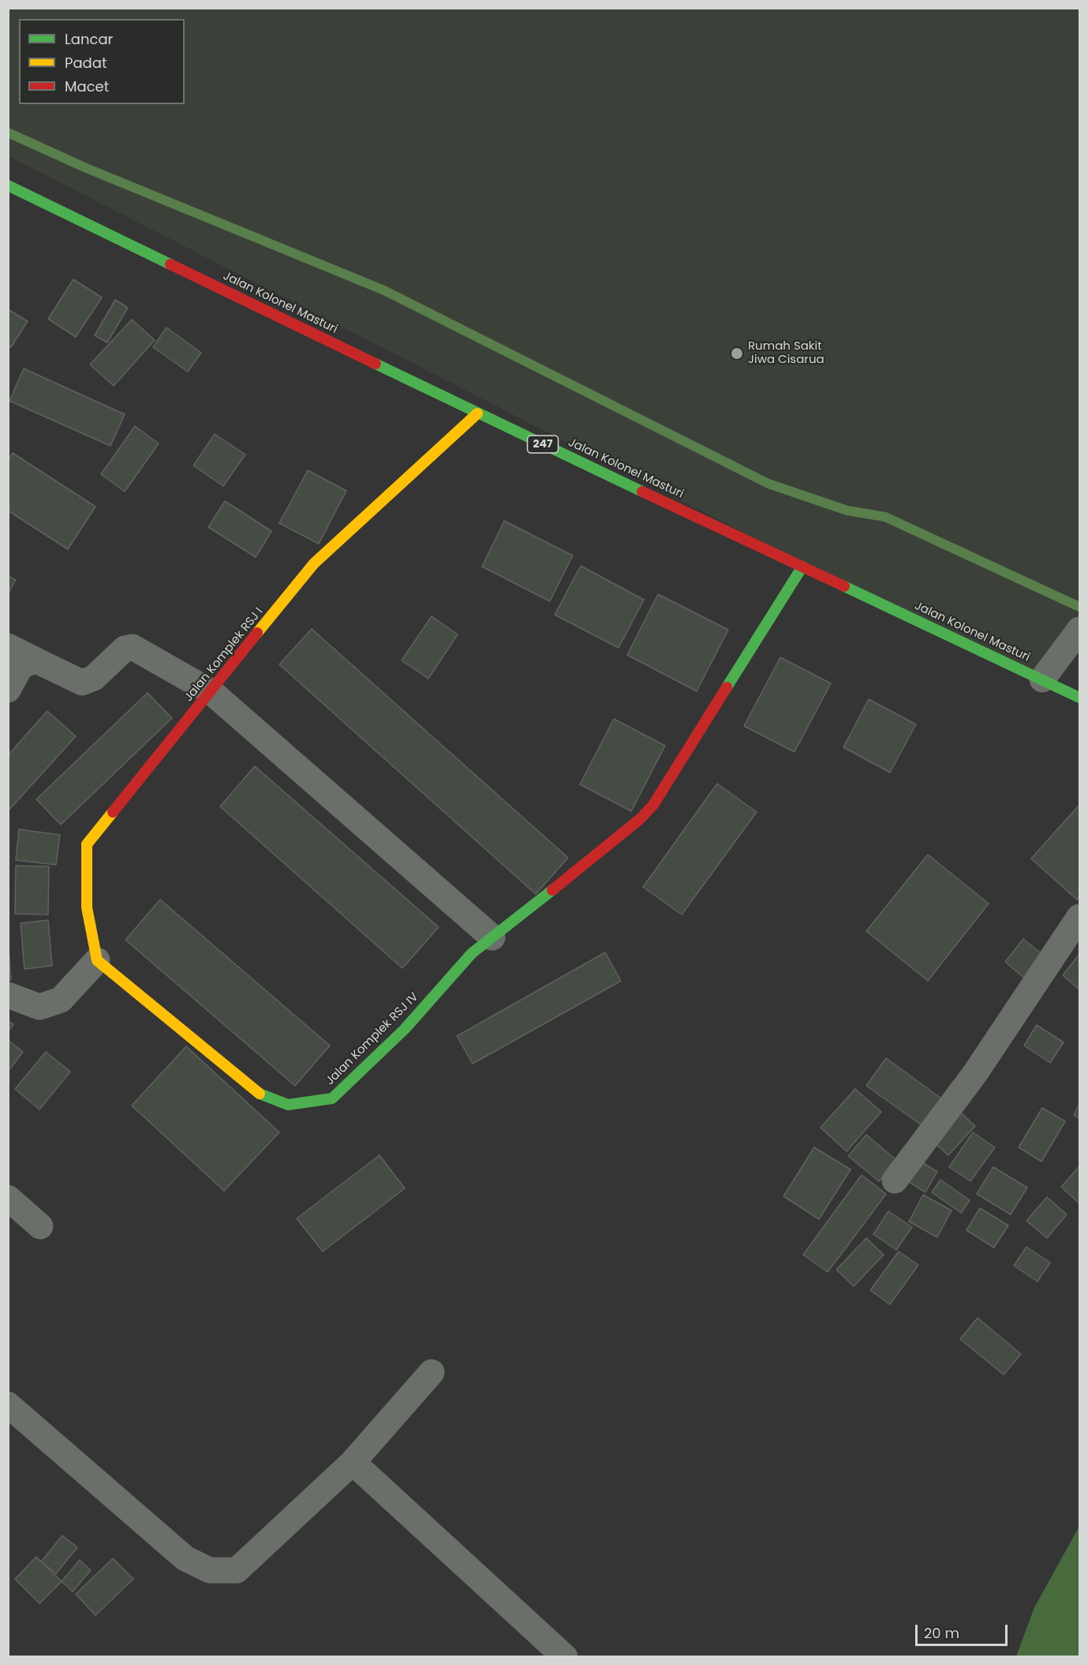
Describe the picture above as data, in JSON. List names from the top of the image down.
{
  "streets": {
    "street": [
      "Jalan Kolonel Masturi",
      "247",
      "Jalan Komplek RSJ I",
      "Jalan Komplek RSJ IV"
    ]
  },
  "crossings": [
    ["Jalan Kolonel Masturi", "Jalan Komplek RSJ I"],
    ["Jalan Kolonel Masturi", "Jalan Komplek RSJ IV"],
    ["Jalan Komplek RSJ I", "Jalan Komplek RSJ IV"]
  ],
  "places": ["Rumah Sakit Jiwa Cisarua"],
  "legend": ["Lancar", "Padat", "Macet"],
  "scale_bar": "20 m"
}
